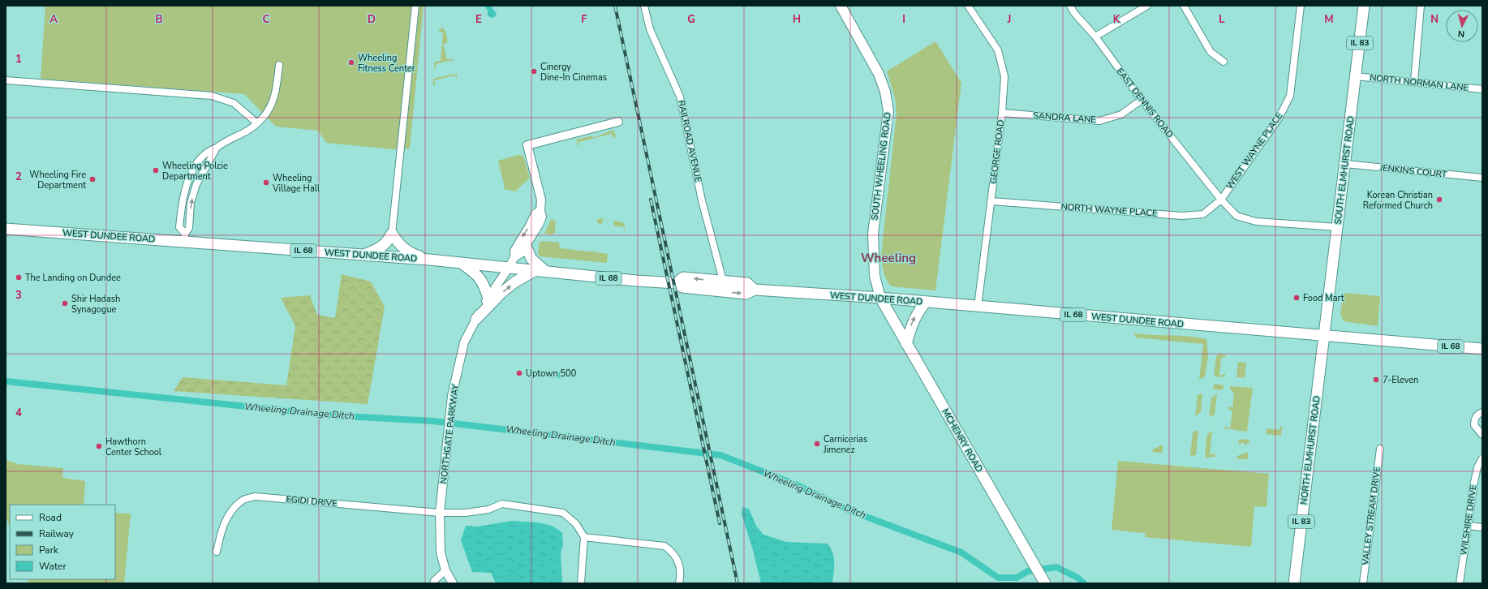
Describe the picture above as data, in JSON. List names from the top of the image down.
{
  "streets": {
    "main road": [
      "IL 83",
      "SOUTH WHEELING ROAD",
      "SOUTH ELMHURST ROAD",
      "WEST DUNDEE ROAD",
      "IL 68",
      "MCHENRY ROAD",
      "NORTH ELMHURST ROAD"
    ],
    "street": [
      "NORTH NORMAN LANE",
      "EAST DENNIS ROAD",
      "SANDRA LANE",
      "RAILROAD AVENUE",
      "WEST WAYNE PLACE",
      "GEORGE ROAD",
      "JENKINS COURT",
      "NORTH WAYNE PLACE",
      "NORTHGATE PARKWAY",
      "EGIDI DRIVE",
      "VALLEY STREAM DRIVE",
      "WILSHIRE DRIVE"
    ]
  },
  "crossings": [
    ["NORTH NORMAN LANE", "SOUTH ELMHURST ROAD"],
    ["EAST DENNIS ROAD", "SANDRA LANE"],
    ["EAST DENNIS ROAD", "WEST WAYNE PLACE"],
    ["EAST DENNIS ROAD", "SOUTH ELMHURST ROAD"],
    ["EAST DENNIS ROAD", "NORTH WAYNE PLACE"],
    ["SANDRA LANE", "GEORGE ROAD"],
    ["RAILROAD AVENUE", "WEST DUNDEE ROAD"],
    ["WEST WAYNE PLACE", "NORTH WAYNE PLACE"],
    ["GEORGE ROAD", "NORTH WAYNE PLACE"],
    ["GEORGE ROAD", "WEST DUNDEE ROAD"],
    ["SOUTH WHEELING ROAD", "WEST DUNDEE ROAD"],
    ["SOUTH WHEELING ROAD", "MCHENRY ROAD"],
    ["SOUTH ELMHURST ROAD", "JENKINS COURT"],
    ["SOUTH ELMHURST ROAD", "WEST DUNDEE ROAD"],
    ["SOUTH ELMHURST ROAD", "NORTH ELMHURST ROAD"],
    ["WEST DUNDEE ROAD", "NORTHGATE PARKWAY"],
    ["WEST DUNDEE ROAD", "MCHENRY ROAD"],
    ["WEST DUNDEE ROAD", "NORTH ELMHURST ROAD"],
    ["NORTHGATE PARKWAY", "EGIDI DRIVE"]
  ],
  "districts": ["Wheeling"],
  "water": ["Wheeling Drainage Ditch"],
  "places": [
    "Wheeling Fitness Center",
    "Cinergy Dine-In Cinemas",
    "Wheeling Polcie Department",
    "Wheeling Fire Department",
    "Wheeling Village Hall",
    "Korean Christian Reformed Church",
    "The Landing on Dundee",
    "Food Mart",
    "Shir Hadash Synagogue",
    "Uptown 500",
    "7-Eleven",
    "Carnicerias Jimenez",
    "Hawthorn Center School"
  ],
  "legend": [
    "Road",
    "Railway",
    "Park",
    "Water"
  ],
  "north": "bottom",
  "grid": {
    "columns": [
      "A",
      "B",
      "C",
      "D",
      "E",
      "F",
      "G",
      "H",
      "I",
      "J",
      "K",
      "L",
      "M",
      "N"
    ],
    "rows": [
      "1",
      "2",
      "3",
      "4"
    ]
  }
}
